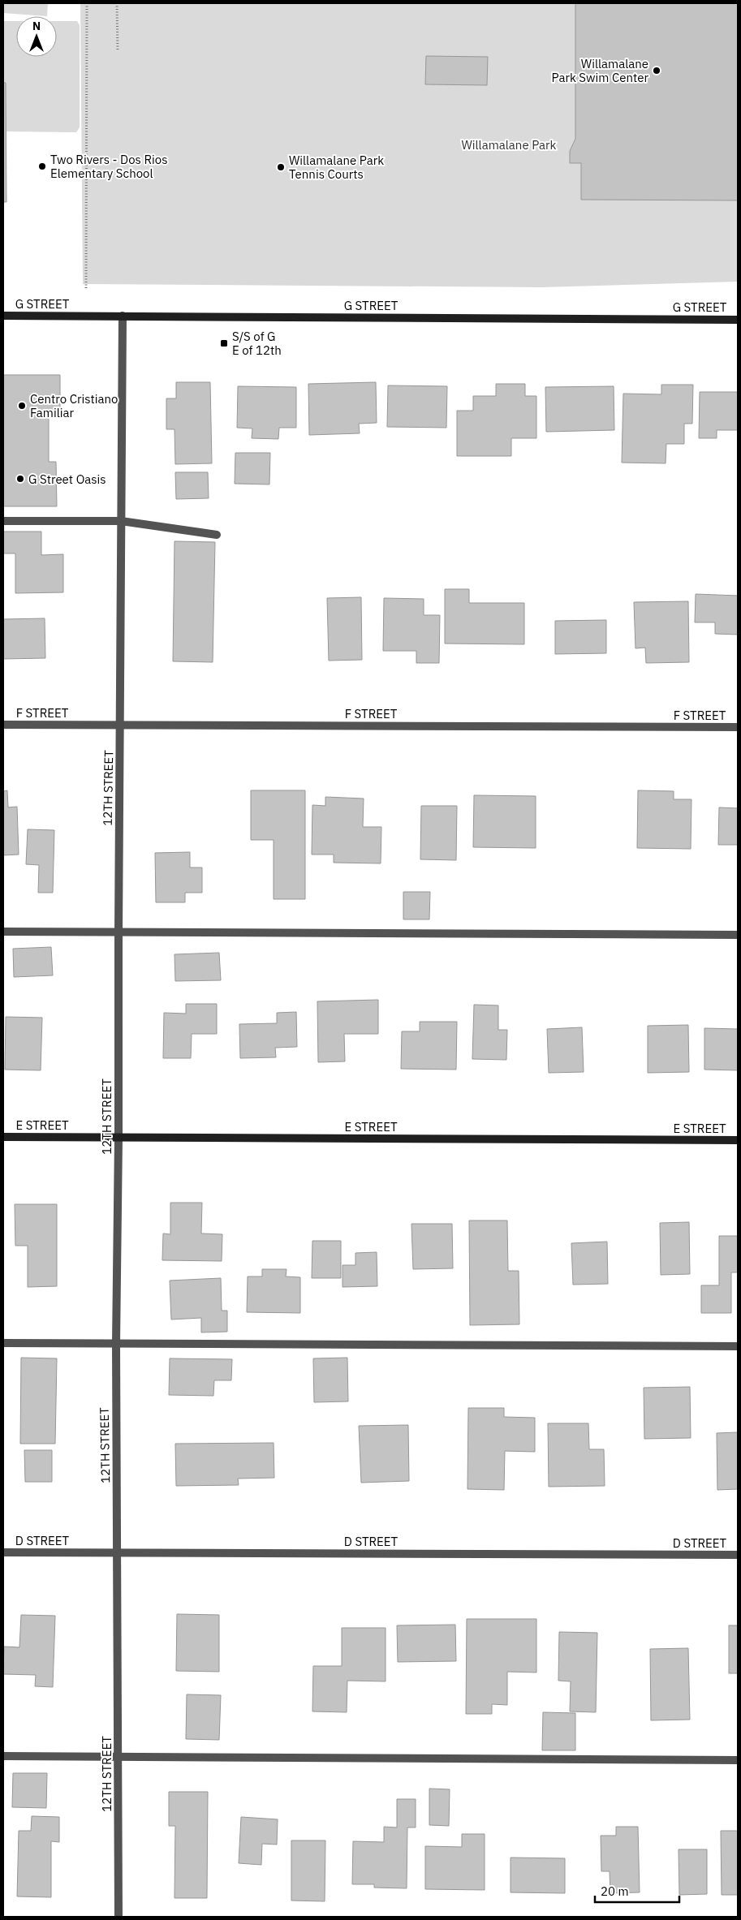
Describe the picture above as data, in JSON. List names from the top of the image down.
{
  "streets": {
    "street": [
      "G STREET",
      "F STREET",
      "12TH STREET",
      "E STREET",
      "D STREET"
    ]
  },
  "crossings": [
    ["G STREET", "12TH STREET"],
    ["F STREET", "12TH STREET"],
    ["12TH STREET", "E STREET"],
    ["12TH STREET", "D STREET"]
  ],
  "parks": ["Willamalane Park"],
  "places": {
    "other": [
      "Willamalane Park Swim Center",
      "Two Rivers - Dos Rios Elementary School",
      "Willamalane Park Tennis Courts",
      "Centro Cristiano Familiar",
      "G Street Oasis"
    ],
    "transit": ["S/S of G E of 12th"]
  },
  "scale_bar": "20 m",
  "north": "top"
}
